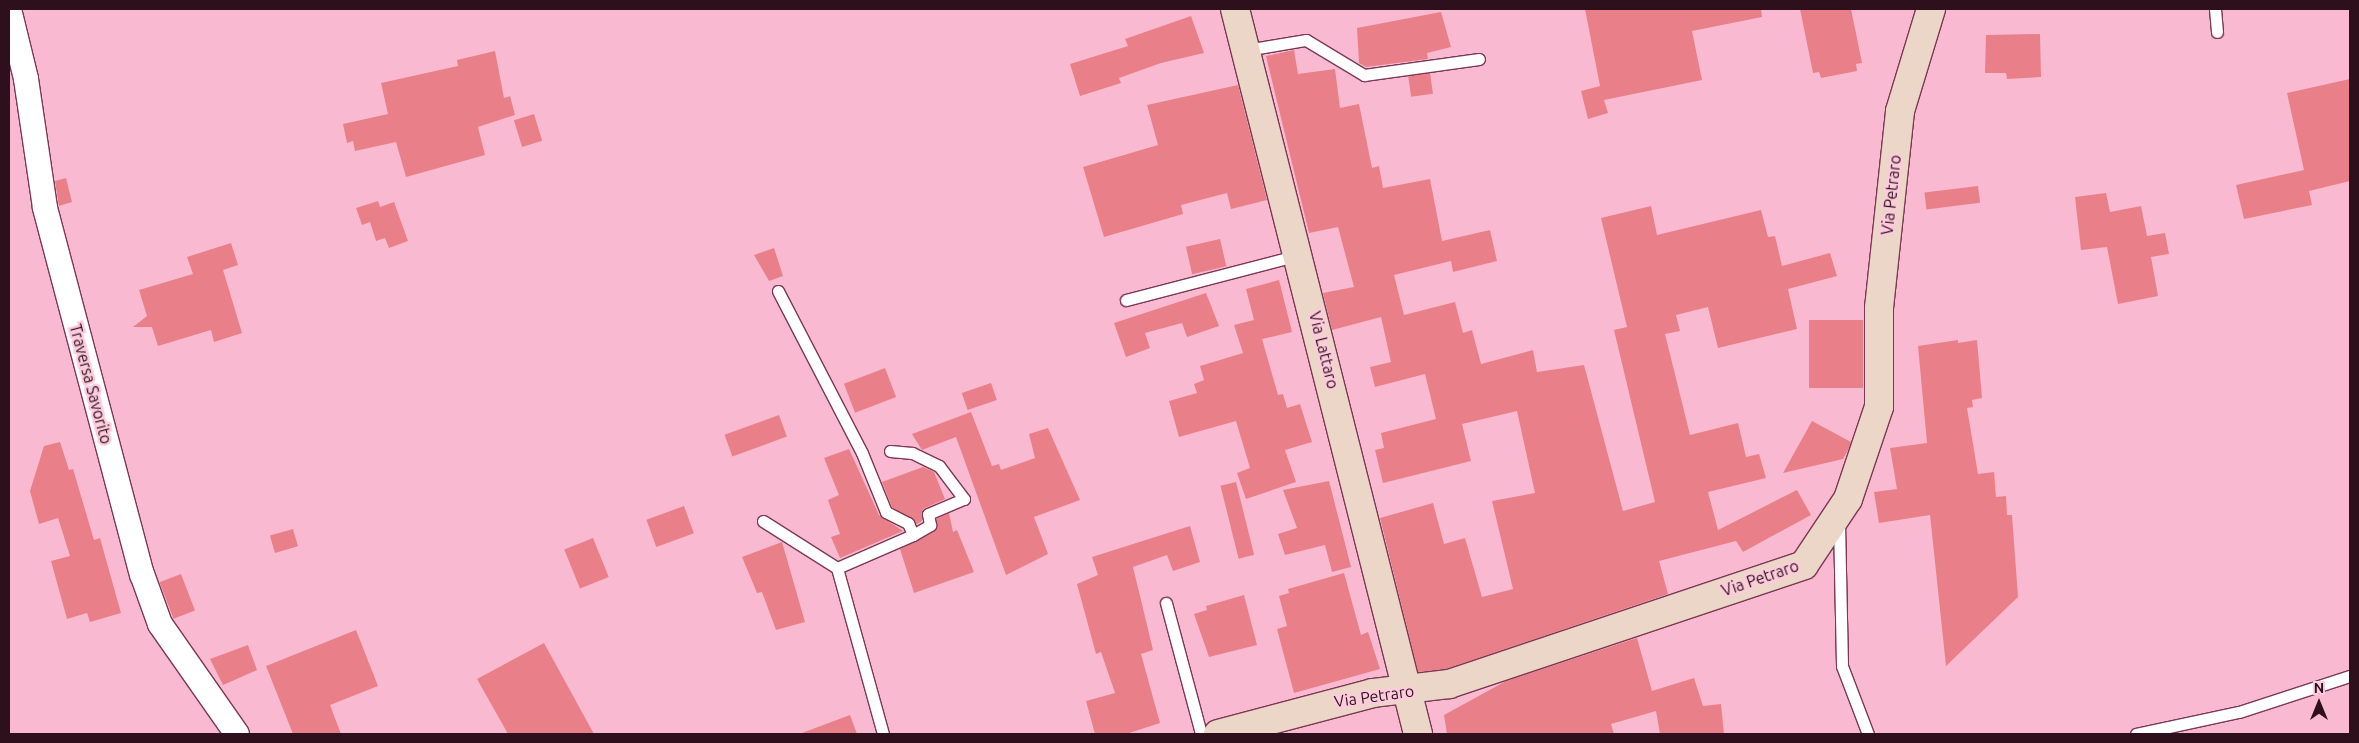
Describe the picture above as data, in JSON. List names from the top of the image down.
{
  "streets": {
    "street": ["Via Petraro", "Via Lattaro", "Traversa Savorito"]
  },
  "crossings": [
    ["Via Petraro", "Via Lattaro"]
  ],
  "north": "top"
}
